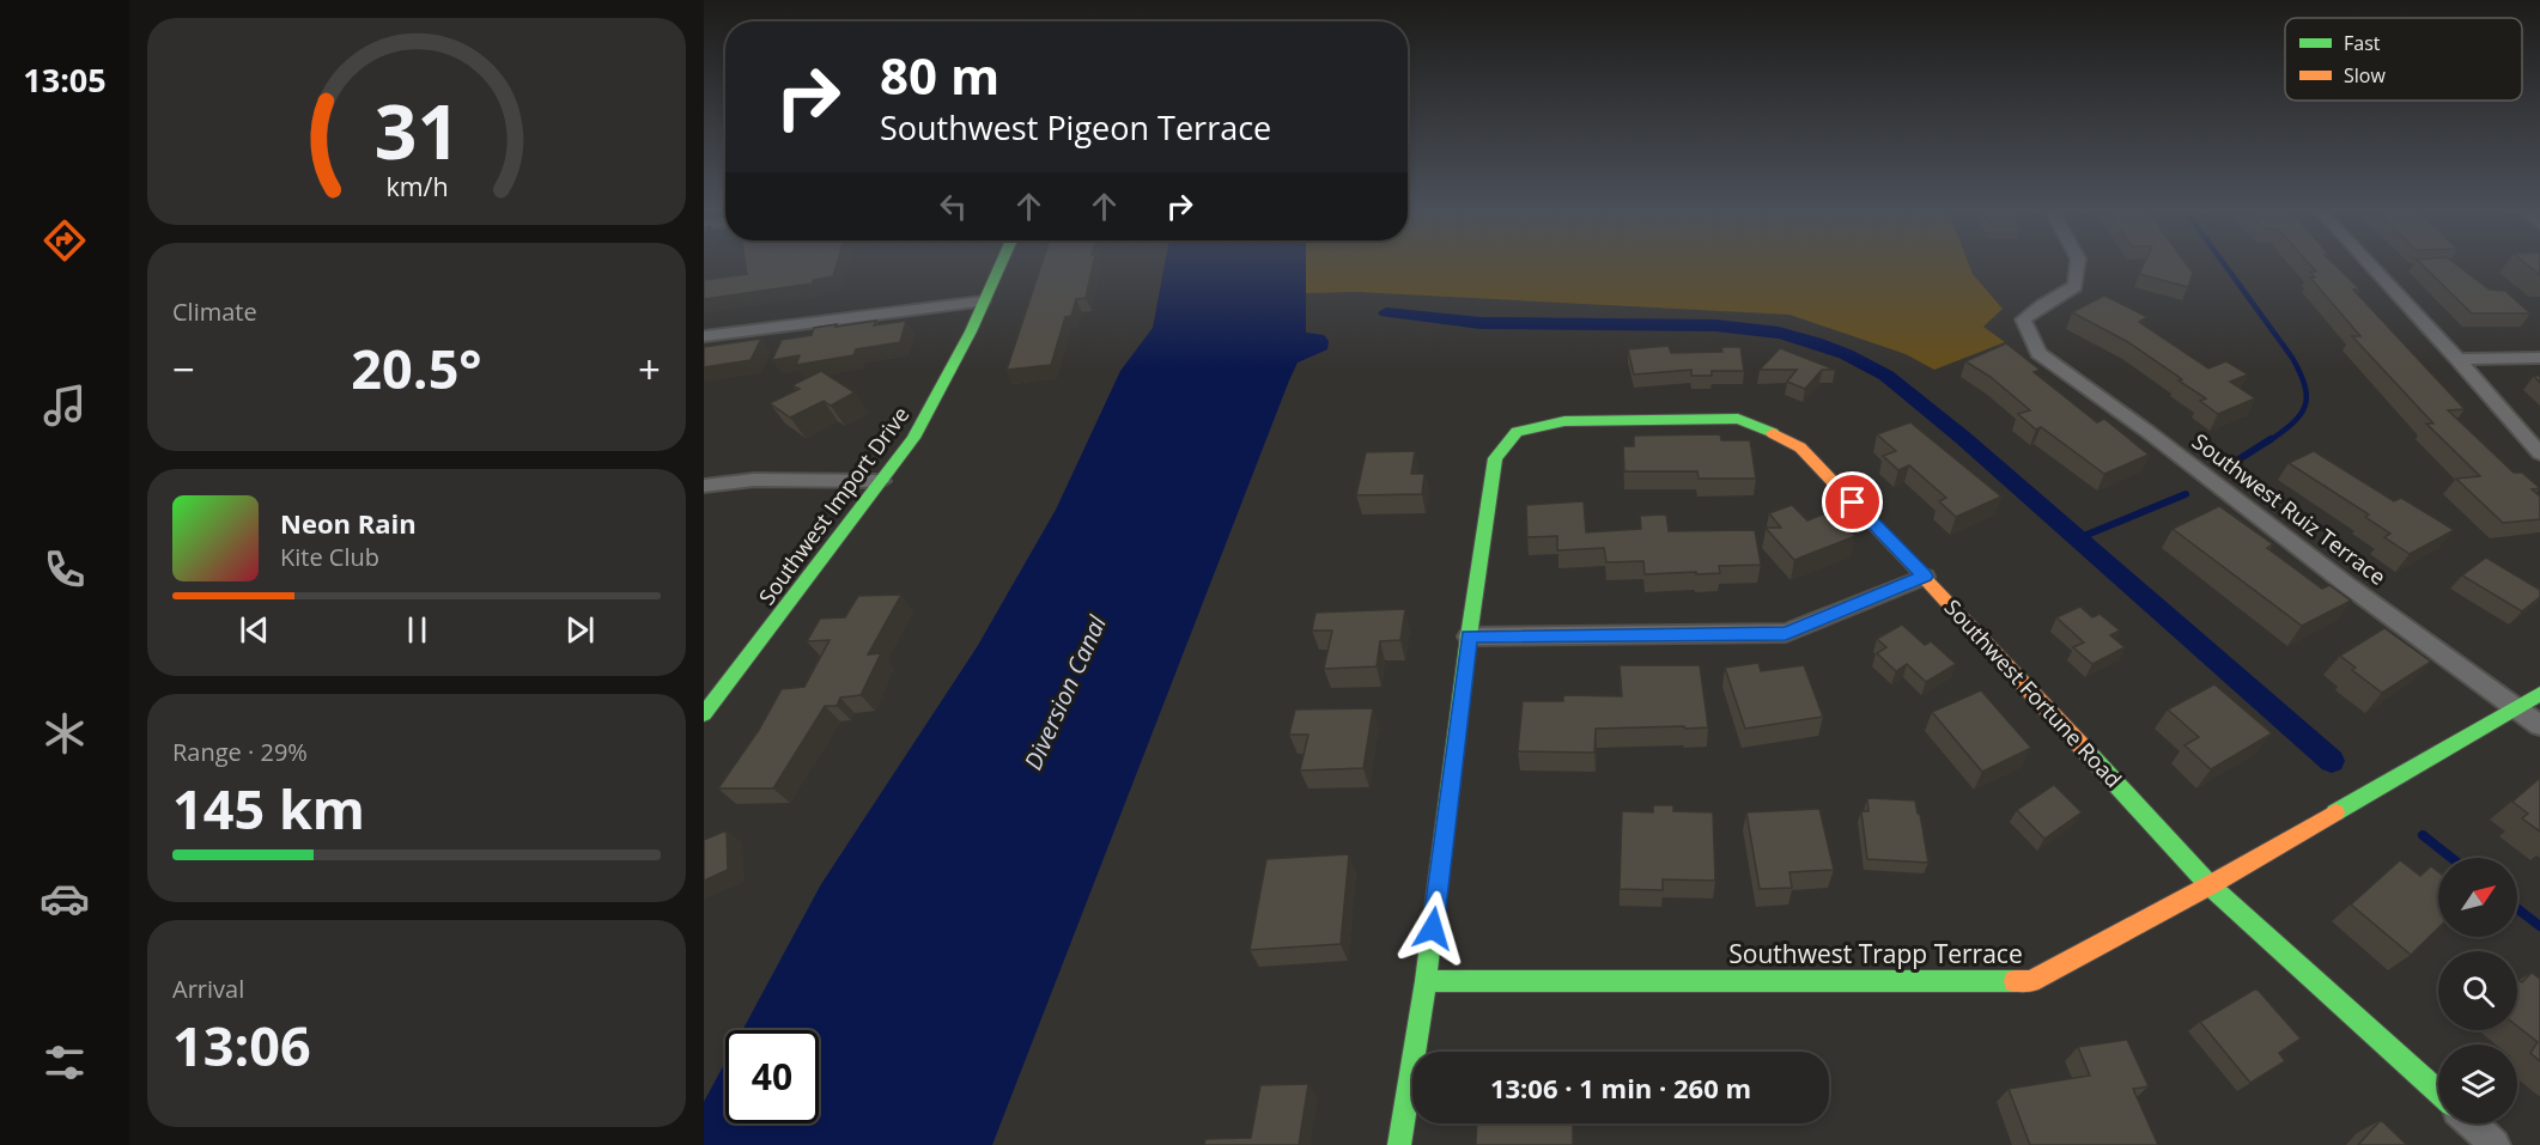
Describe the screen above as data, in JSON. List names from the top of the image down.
{
  "streets": {
    "street": [
      "Southwest Import Drive",
      "Southwest Ruiz Terrace",
      "Southwest Fortune Road",
      "Southwest Trapp Terrace"
    ]
  },
  "crossings": [
    ["Southwest Ruiz Terrace", "Southwest Trapp Terrace"],
    ["Southwest Fortune Road", "Southwest Trapp Terrace"]
  ],
  "water": ["Diversion Canal"],
  "legend": ["Fast", "Slow"],
  "north": "top right",
  "page": {
    "tabs": "13:05",
    "turn": ["80 m", "Southwest Pigeon Terrace"],
    "tile": [
      "Climate",
      ["Range · 29%", "145 km"],
      ["Arrival", "13:06"]
    ],
    "heat": ["−", "20.5°", "+"],
    "song": ["Neon Rain", "Kite Club"],
    "limit": "40",
    "trip": "13:06 · 1 min · 260 m",
    "gauge": ["31", "km/h"]
  }
}
